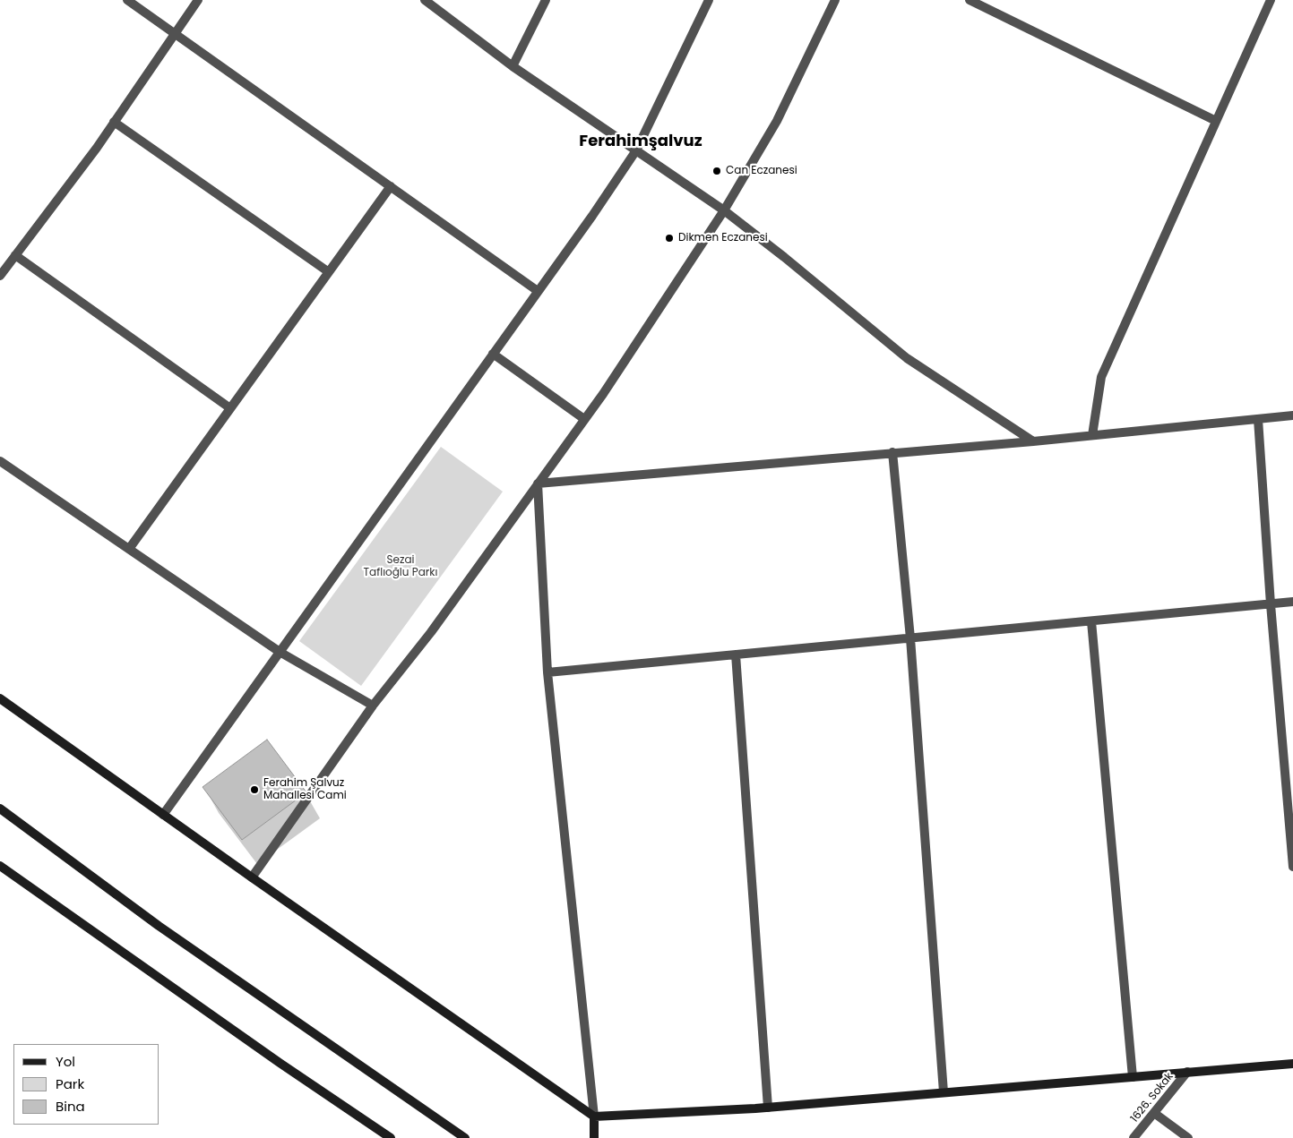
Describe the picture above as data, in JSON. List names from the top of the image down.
{
  "streets": {
    "street": ["1626. Sokak"]
  },
  "districts": ["Ferahimşalvuz"],
  "parks": ["Sezai Taflıoğlu Parkı"],
  "places": ["Can Eczanesi", "Dikmen Eczanesi", "Ferahim Şalvuz Mahallesi Cami"],
  "legend": ["Yol", "Park", "Bina"]
}
